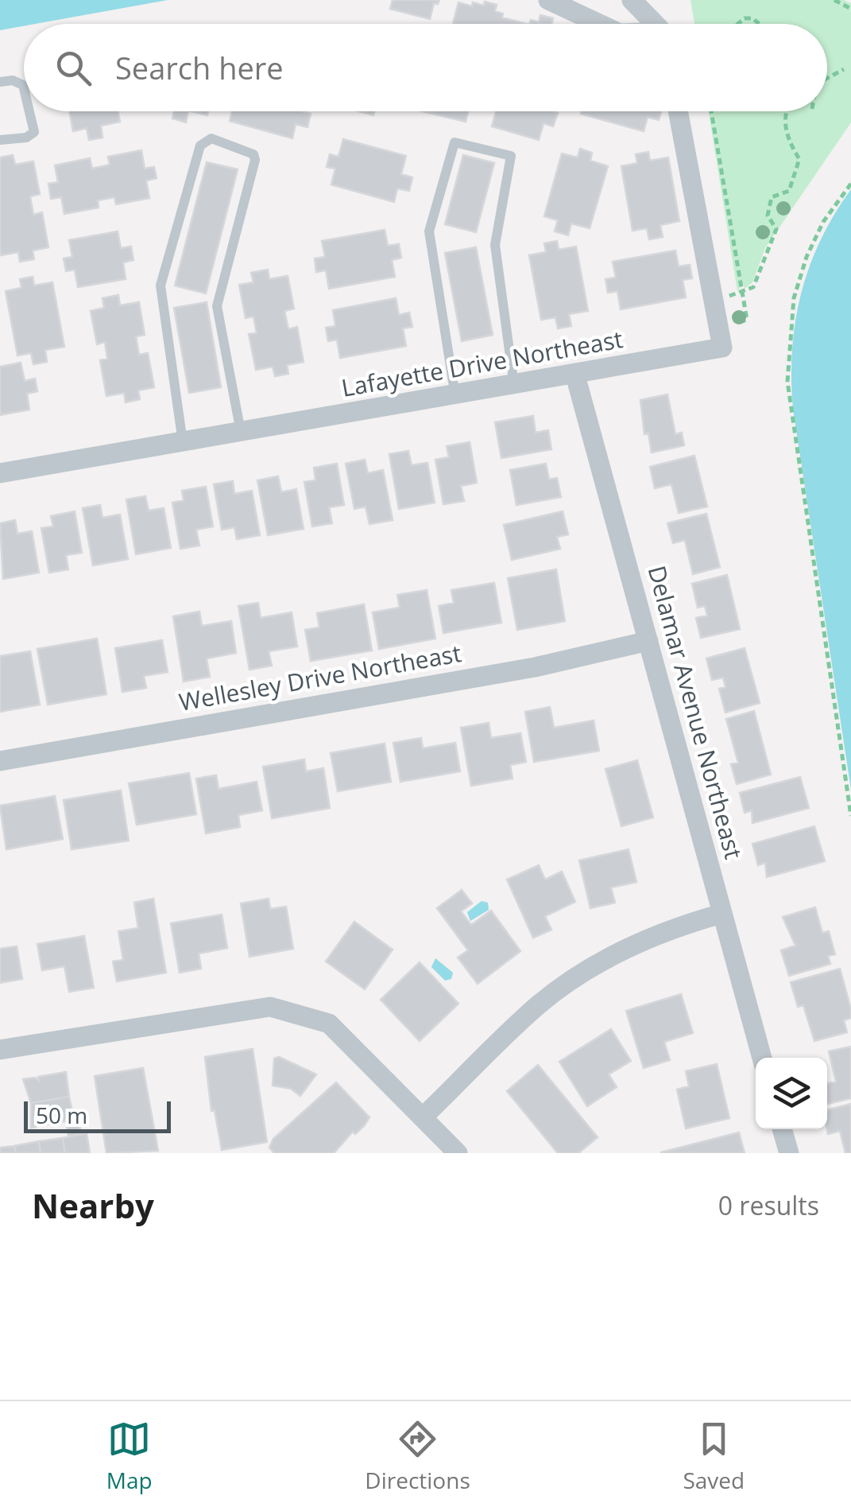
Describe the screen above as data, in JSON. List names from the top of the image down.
{
  "streets": {
    "street": ["Lafayette Drive Northeast", "Wellesley Drive Northeast", "Delamar Avenue Northeast"]
  },
  "crossings": [
    ["Lafayette Drive Northeast", "Delamar Avenue Northeast"],
    ["Wellesley Drive Northeast", "Delamar Avenue Northeast"]
  ],
  "scale_bar": "50 m",
  "page": {
    "search": "Search here",
    "scale": "50 m",
    "heading": ["Nearby", "0 results"],
    "nav": ["Map", "Directions", "Saved"]
  }
}
